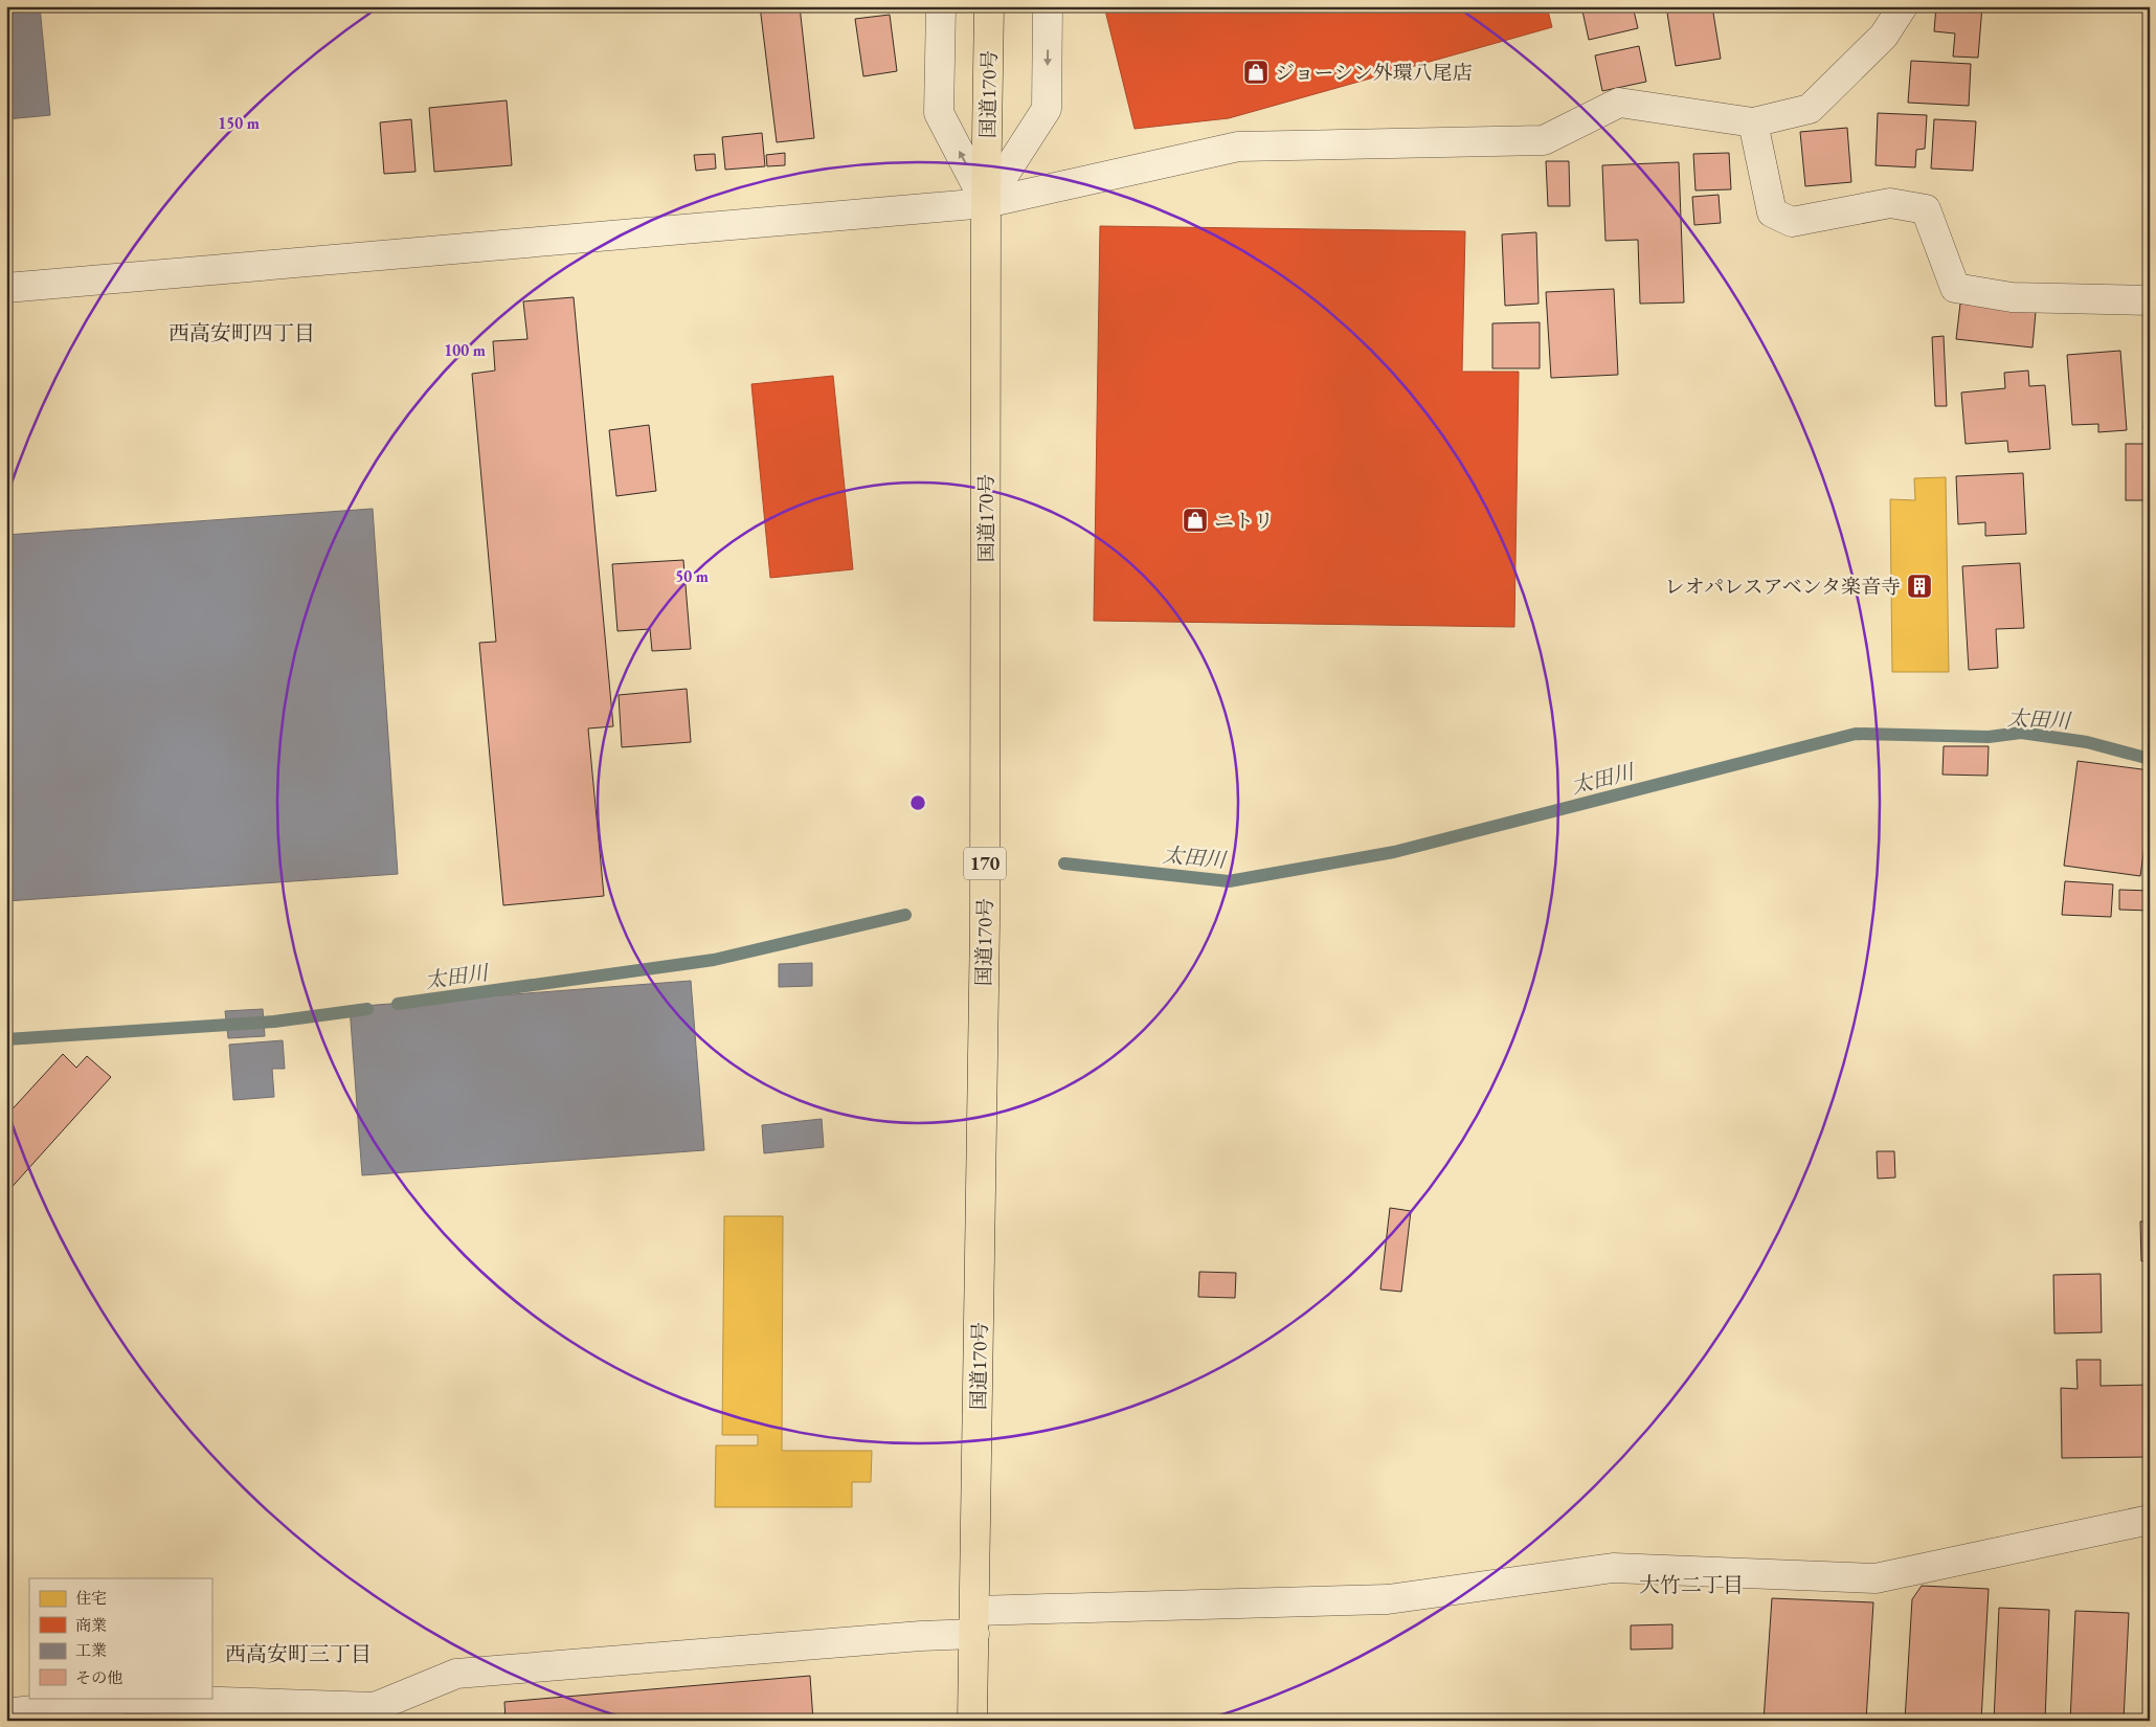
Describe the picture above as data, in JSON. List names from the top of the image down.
{
  "streets": {
    "highway": ["国道170号", "170"]
  },
  "districts": ["西高安町四丁目", "大竹二丁目", "西高安町三丁目"],
  "water": ["太田川"],
  "places": {
    "shop": ["ジョーシン外環八尾店", "ニトリ"],
    "building": ["レオパレスアベンタ楽音寺"]
  },
  "legend": [
    "住宅",
    "商業",
    "工業",
    "その他"
  ],
  "rings": ["150 m", "100 m", "50 m"]
}
